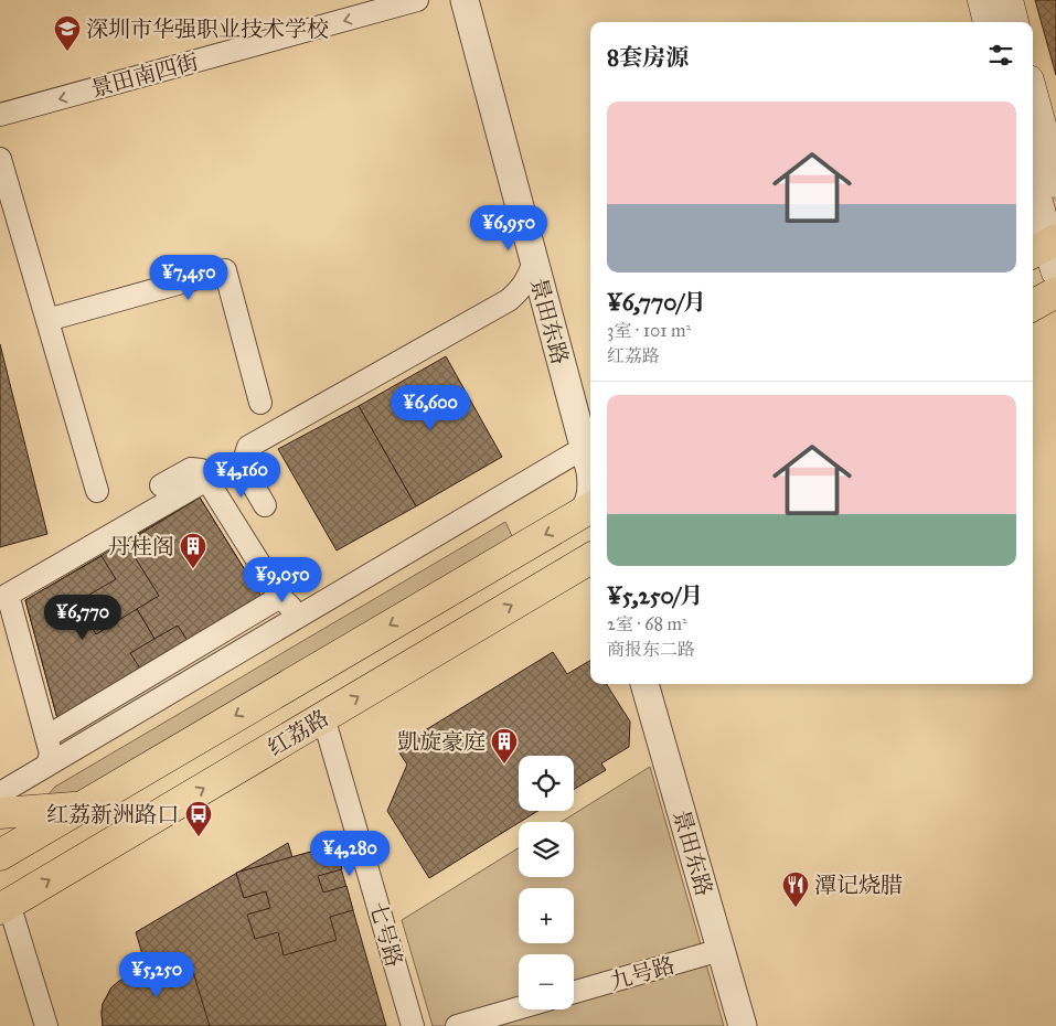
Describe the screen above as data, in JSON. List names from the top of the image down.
{
  "streets": {
    "main road": ["红荔路"],
    "street": [
      "景田南四街",
      "景田东路",
      "七号路",
      "九号路"
    ]
  },
  "crossings": [
    ["景田东路", "九号路"],
    ["红荔路", "七号路"]
  ],
  "one_way": ["景田南四街"],
  "places": {
    "school or university": ["深圳市华强职业技术学校"],
    "building": ["丹桂阁", "凱旋豪庭"],
    "bus stop": ["红荔新洲路口"],
    "restaurant": ["潭记烧腊"]
  },
  "page": {
    "heading": "8套房源",
    "list": [
      {
        "name": "¥6,770/月",
        "note": "3室 · 101 m² · 红荔路"
      },
      {
        "name": "¥5,250/月",
        "note": "2室 · 68 m² · 商报东二路"
      }
    ],
    "price": [
      "¥6,950",
      "¥7,450",
      "¥6,600",
      "¥4,160",
      "¥9,050",
      "¥6,770",
      "¥4,280",
      "¥5,250"
    ],
    "map_buttons": ["+", "−"]
  }
}
